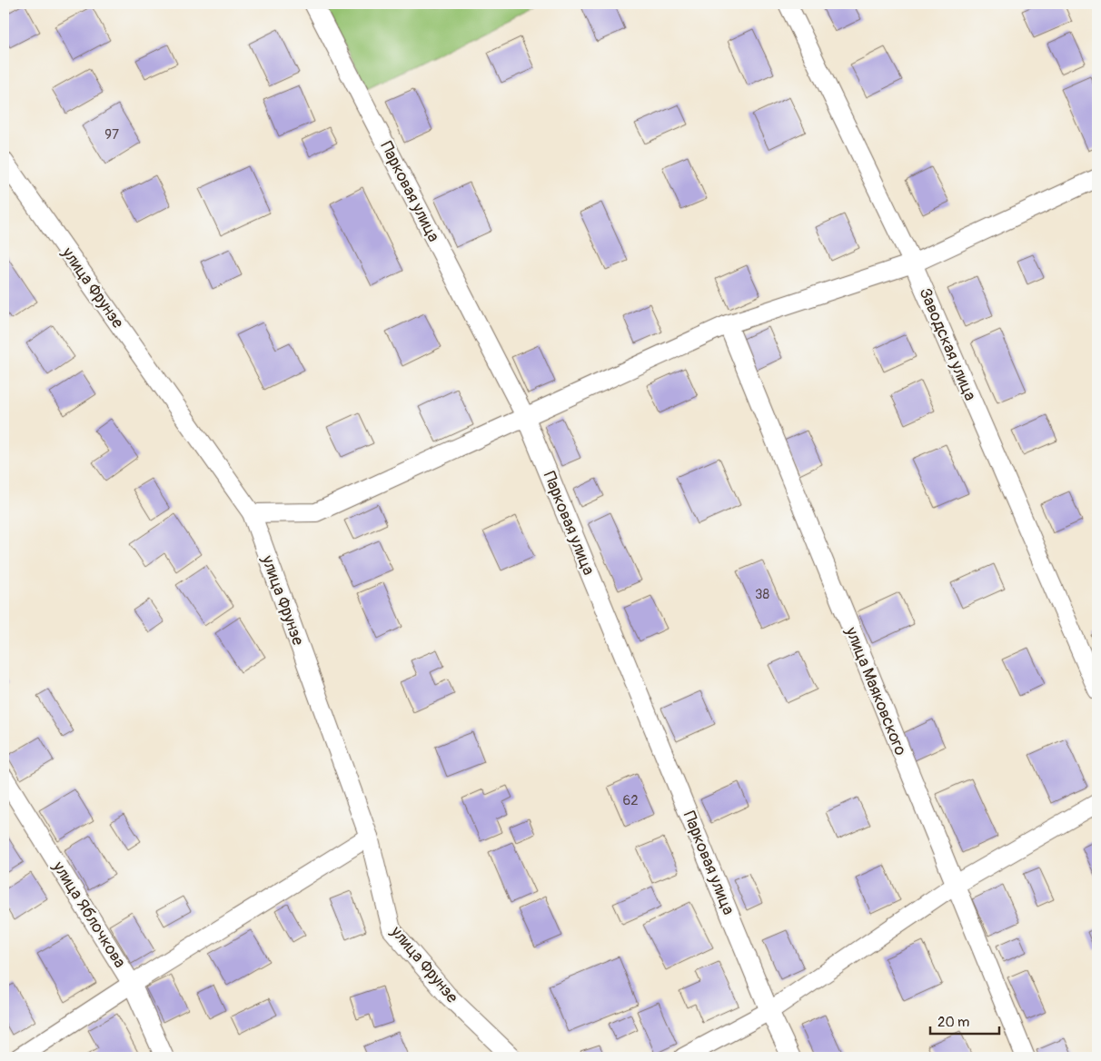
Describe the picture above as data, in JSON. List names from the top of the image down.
{
  "streets": {
    "street": [
      "Парковая улица",
      "улица Фрунзе",
      "Заводская улица",
      "улица Маяковского",
      "улица Яблочкова"
    ]
  },
  "house_numbers": ["97", "38", "62"],
  "scale_bar": "20 m"
}
